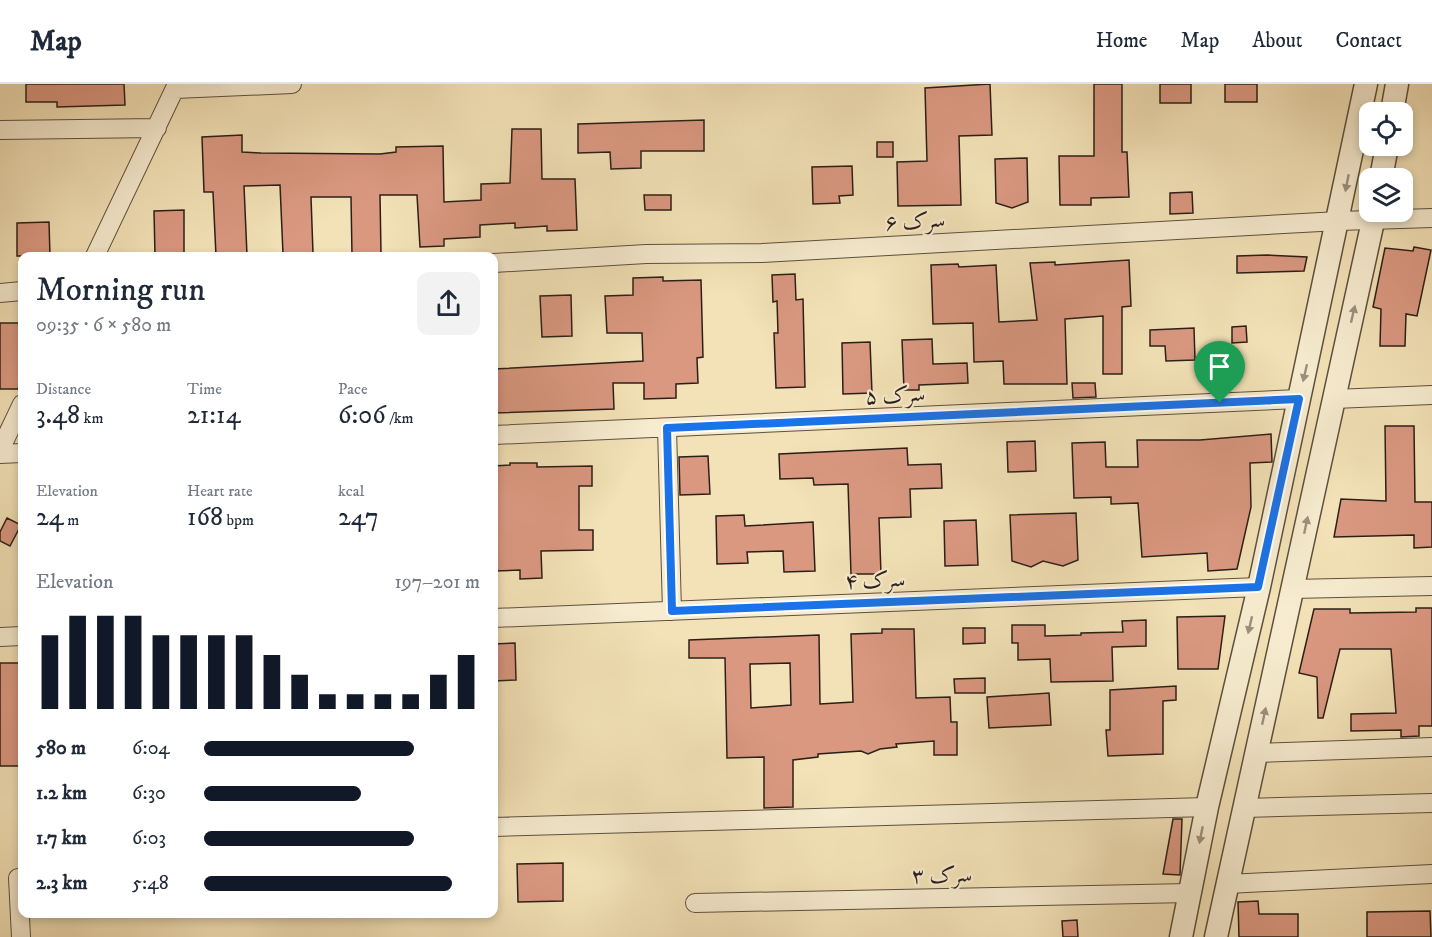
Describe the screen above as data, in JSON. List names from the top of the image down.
{
  "streets": {
    "street": [
      "سرک ۶",
      "سرک ۵",
      "سرک ۴",
      "سرک ۳"
    ]
  },
  "page": {
    "header": "Map",
    "nav": [
      "Home",
      "Map",
      "About",
      "Contact"
    ],
    "heading": ["Morning run", "09:35 · 6 × 580 m"],
    "stats": [
      ["Distance", "3.48 km"],
      ["Time", "21:14"],
      ["Pace", "6:06 /km"],
      ["Elevation", "24 m"],
      ["Heart rate", "168 bpm"],
      ["kcal", "247"]
    ],
    "chart": ["Elevation", "197–201 m"],
    "list": [
      {
        "name": "580 m",
        "note": "6:04"
      },
      {
        "name": "1.2 km",
        "note": "6:30"
      },
      {
        "name": "1.7 km",
        "note": "6:03"
      },
      {
        "name": "2.3 km",
        "note": "5:48"
      }
    ]
  }
}
